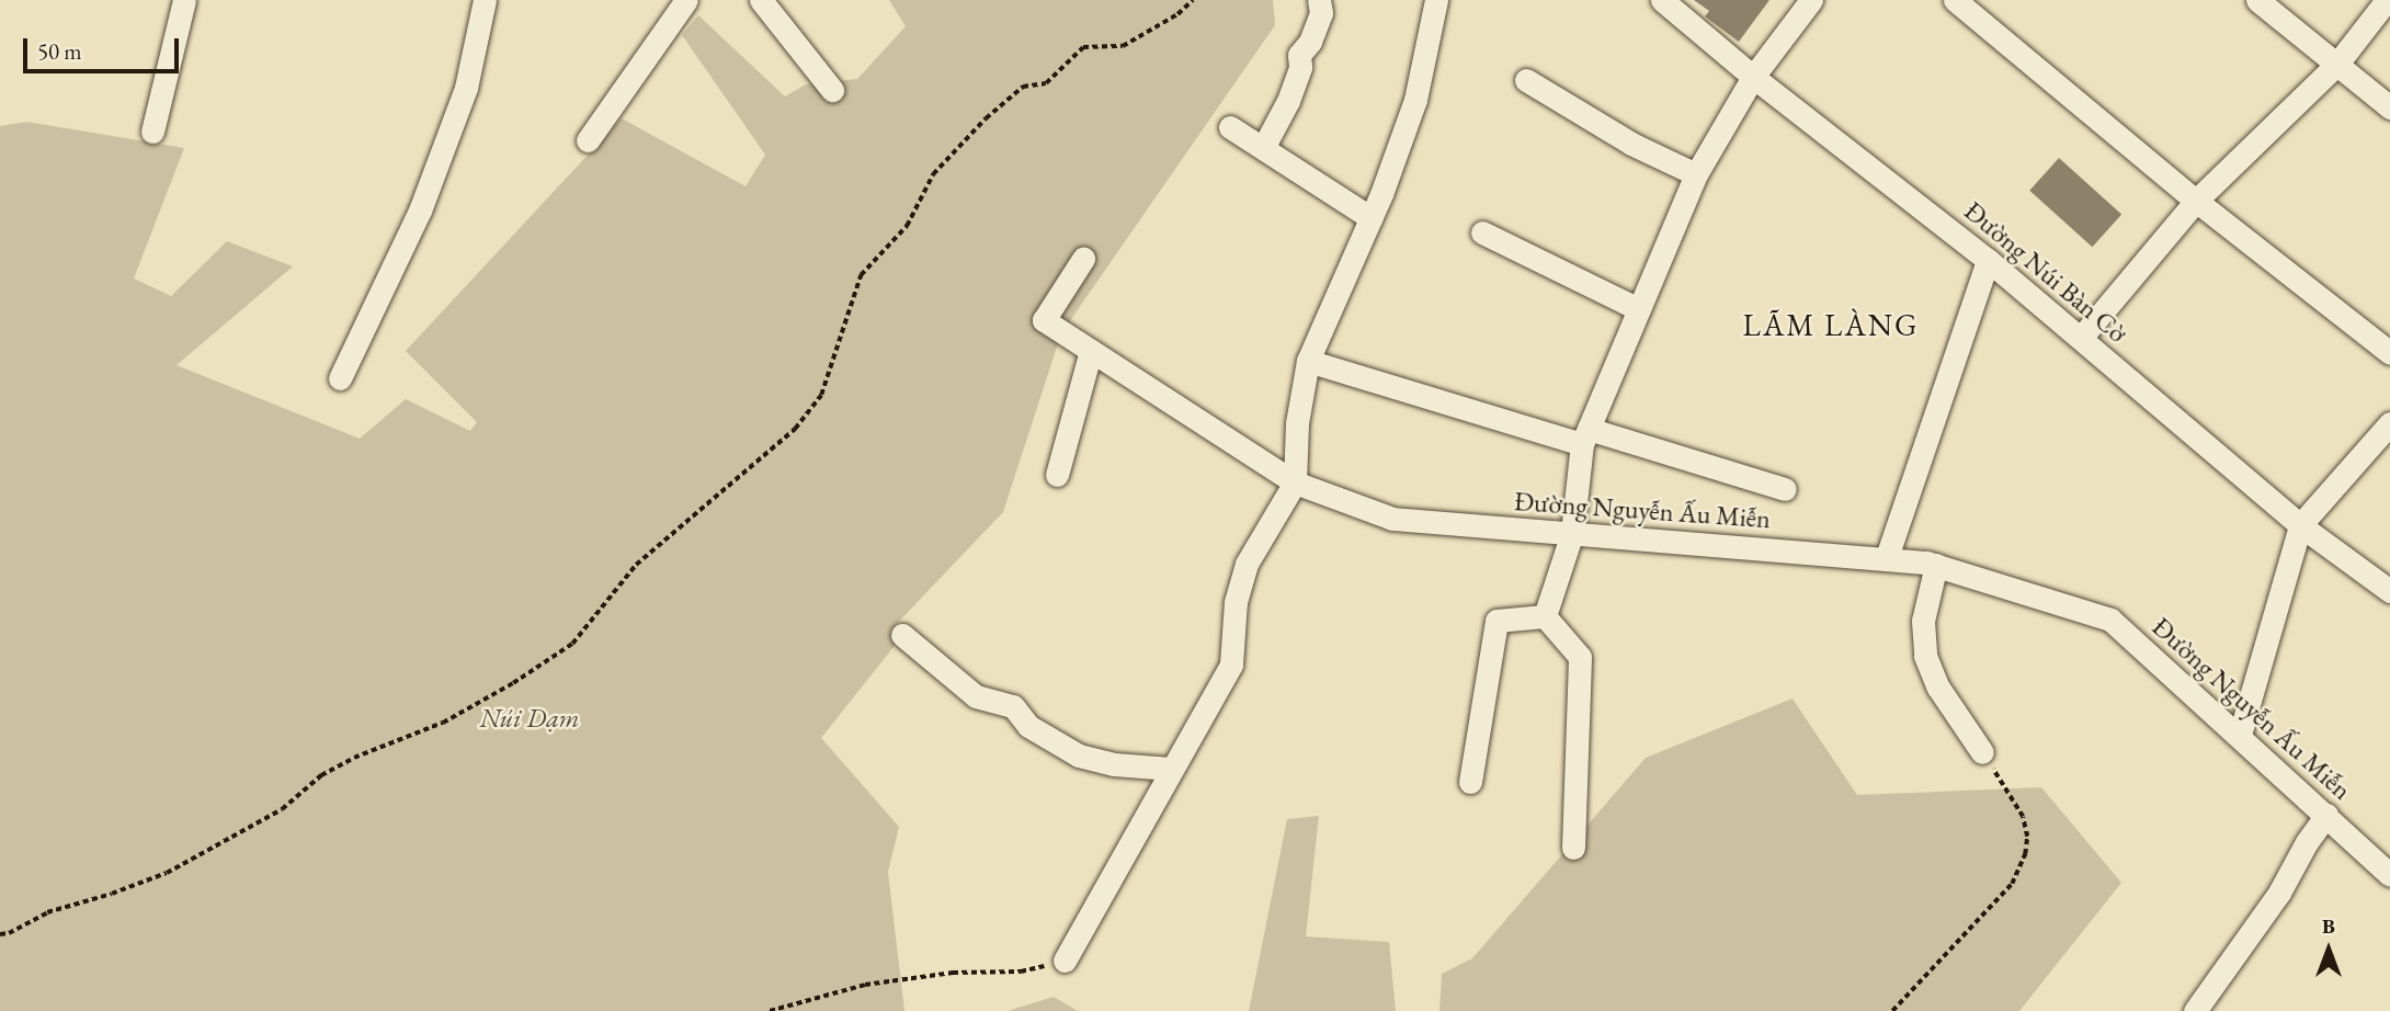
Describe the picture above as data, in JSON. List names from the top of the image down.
{
  "streets": {
    "street": ["Đường Núi Bàn Cờ", "Đường Nguyễn Ấu Miễn"]
  },
  "districts": ["LÃM LÀNG"],
  "parks": ["Núi Dạm"],
  "scale_bar": "50 m",
  "north": "top"
}
